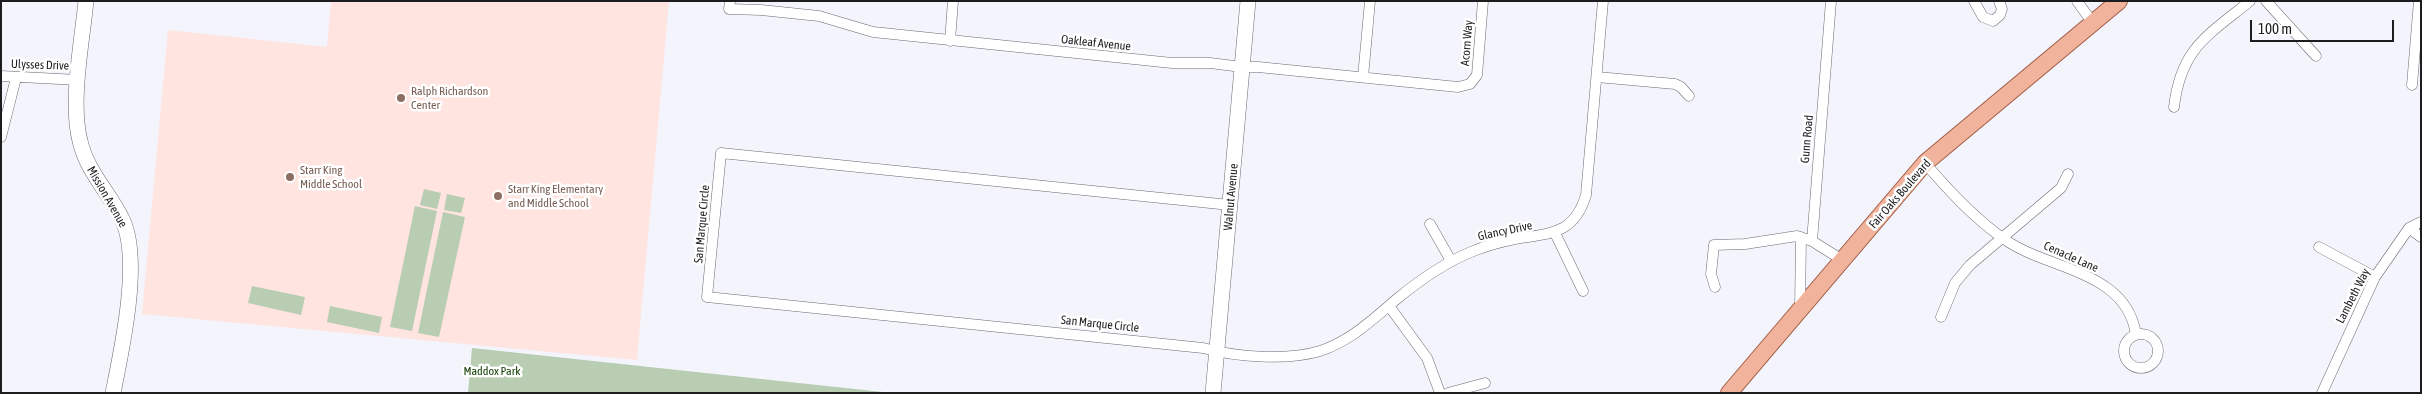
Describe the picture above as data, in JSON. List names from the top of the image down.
{
  "streets": {
    "main road": ["Fair Oaks Boulevard"],
    "street": [
      "Oakleaf Avenue",
      "Acorn Way",
      "Ulysses Drive",
      "Gunn Road",
      "Mission Avenue",
      "Walnut Avenue",
      "San Marque Circle",
      "Glancy Drive",
      "Cenacle Lane",
      "Lambeth Way"
    ]
  },
  "crossings": [
    ["Oakleaf Avenue", "Acorn Way"],
    ["Oakleaf Avenue", "Walnut Avenue"],
    ["Ulysses Drive", "Mission Avenue"],
    ["Gunn Road", "Fair Oaks Boulevard"],
    ["Fair Oaks Boulevard", "Cenacle Lane"],
    ["Walnut Avenue", "San Marque Circle"],
    ["Walnut Avenue", "Glancy Drive"],
    ["San Marque Circle", "Glancy Drive"]
  ],
  "parks": ["Maddox Park"],
  "places": ["Ralph Richardson Center", "Starr King Middle School", "Starr King Elementary and Middle School"],
  "scale_bar": "100 m"
}
